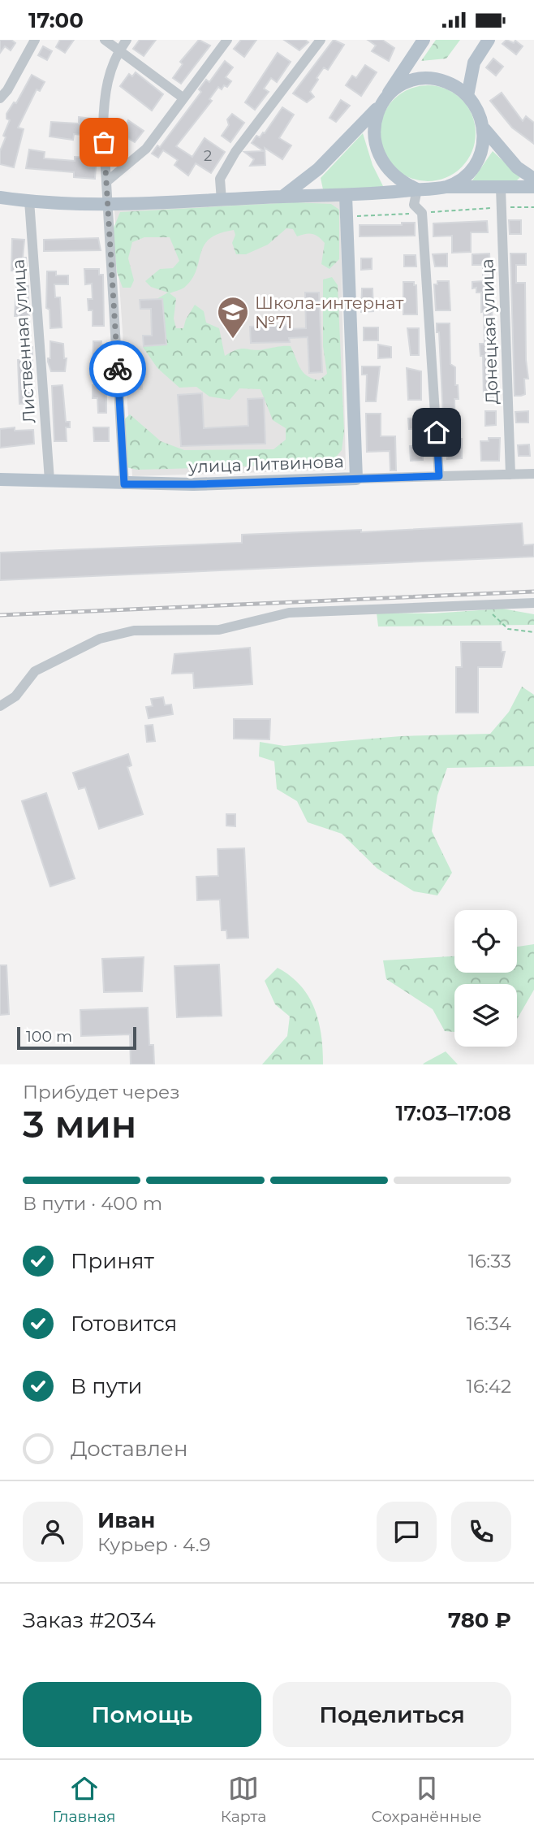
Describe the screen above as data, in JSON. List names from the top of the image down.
{
  "streets": {
    "main road": ["улица Литвинова"],
    "street": ["Донецкая улица", "Лиственная улица"]
  },
  "crossings": [
    ["Донецкая улица", "улица Литвинова"],
    ["Лиственная улица", "улица Литвинова"]
  ],
  "places": {
    "school or university": ["Школа-интернат №71"]
  },
  "house_numbers": ["2"],
  "scale_bar": "100 m",
  "page": {
    "status": "17:00",
    "scale": "100 m",
    "heading": ["3 мин", "Прибудет через", "17:03–17:08"],
    "panel": [
      "Иван",
      "Курьер · 4.9",
      "Заказ #2034",
      "780 ₽"
    ],
    "bar": "В пути · 400 m",
    "list": [
      ["Принят", "16:33"],
      ["Готовится", "16:34"],
      ["В пути", "16:42"],
      "Доставлен"
    ],
    "buttons": ["Помощь", "Поделиться"],
    "tabs": ["Главная", "Карта", "Сохранённые"]
  }
}
